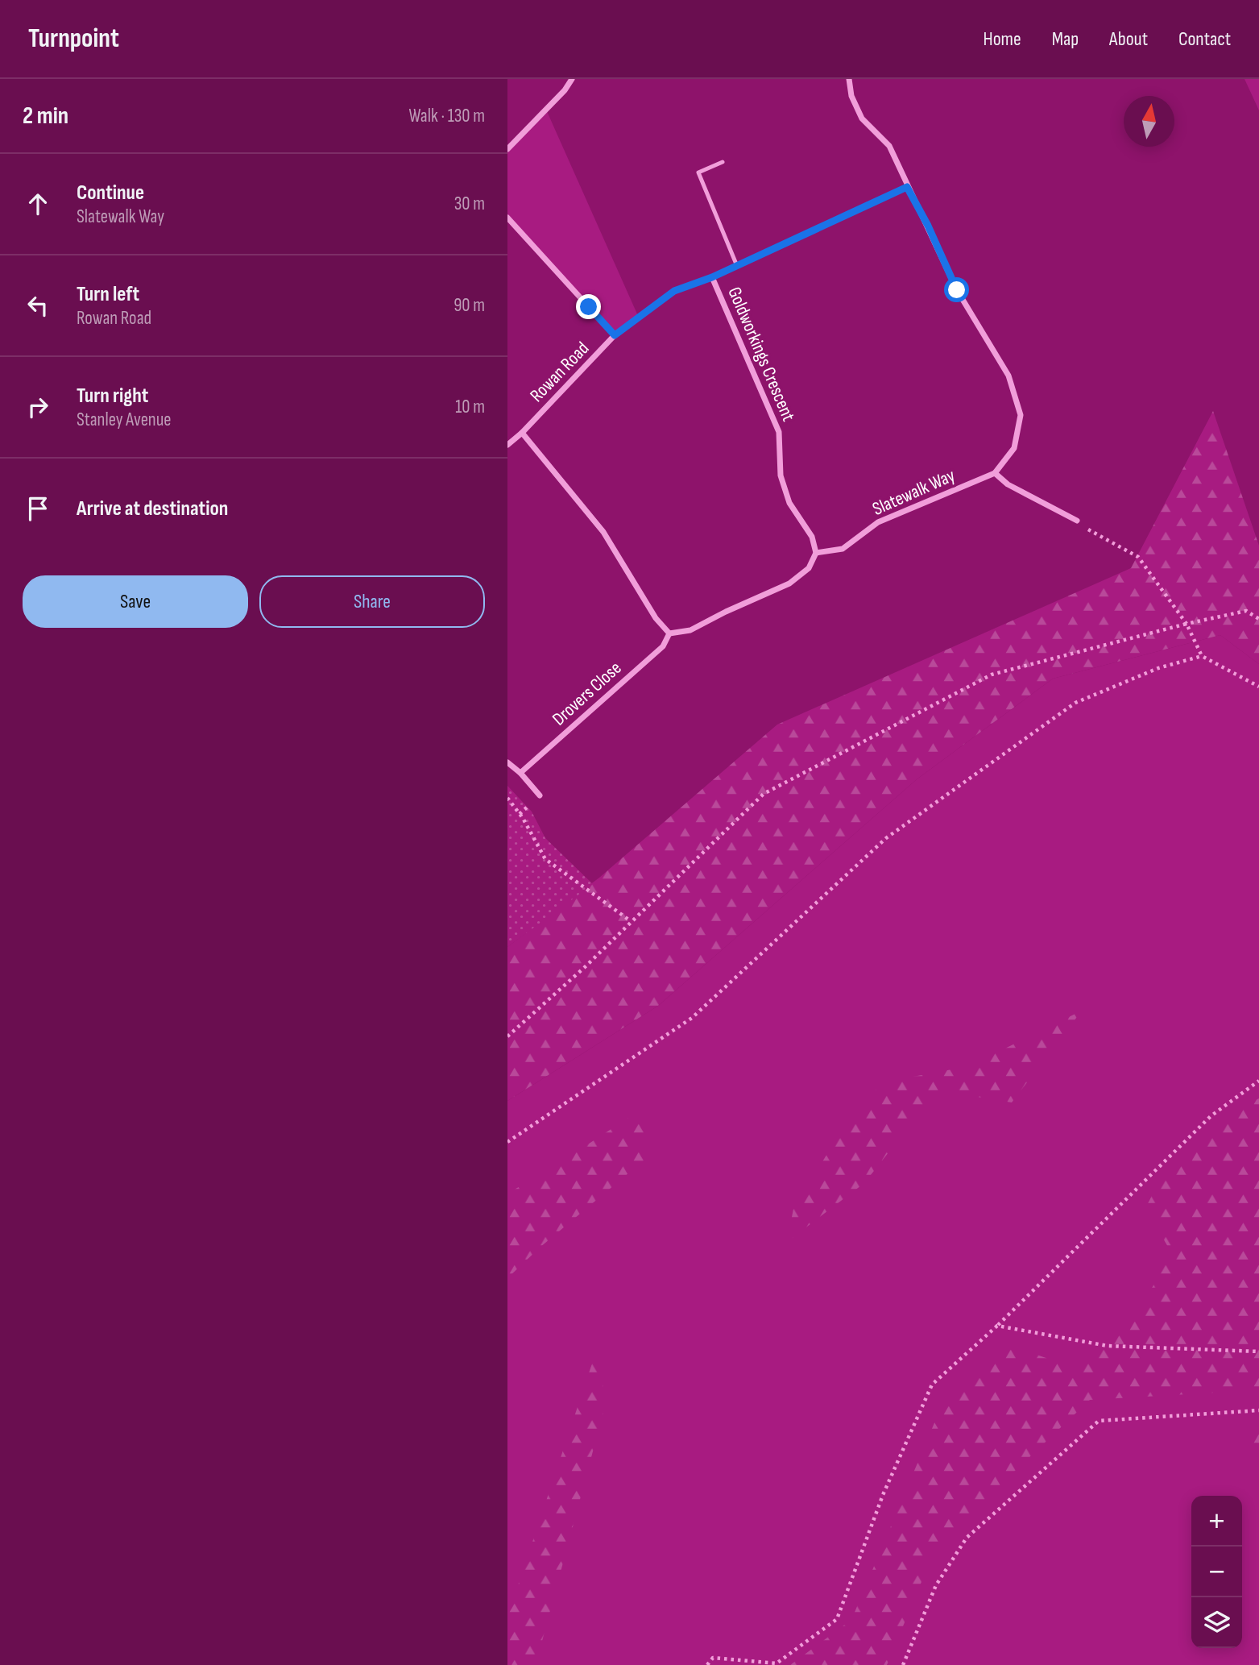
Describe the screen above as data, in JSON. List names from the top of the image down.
{
  "streets": {
    "street": [
      "Goldworkings Crescent",
      "Rowan Road",
      "Slatewalk Way",
      "Drovers Close"
    ]
  },
  "crossings": [
    ["Goldworkings Crescent", "Rowan Road"],
    ["Goldworkings Crescent", "Slatewalk Way"],
    ["Rowan Road", "Slatewalk Way"]
  ],
  "north": "top",
  "page": {
    "header": "Turnpoint",
    "nav": [
      "Home",
      "Map",
      "About",
      "Contact"
    ],
    "heading": ["2 min", "Walk · 130 m"],
    "list": [
      ["Continue", "Slatewalk Way", "30 m"],
      ["Turn left", "Rowan Road", "90 m"],
      ["Turn right", "Stanley Avenue", "10 m"],
      "Arrive at destination"
    ],
    "buttons": ["Save", "Share"],
    "map_buttons": ["+", "−"]
  }
}
